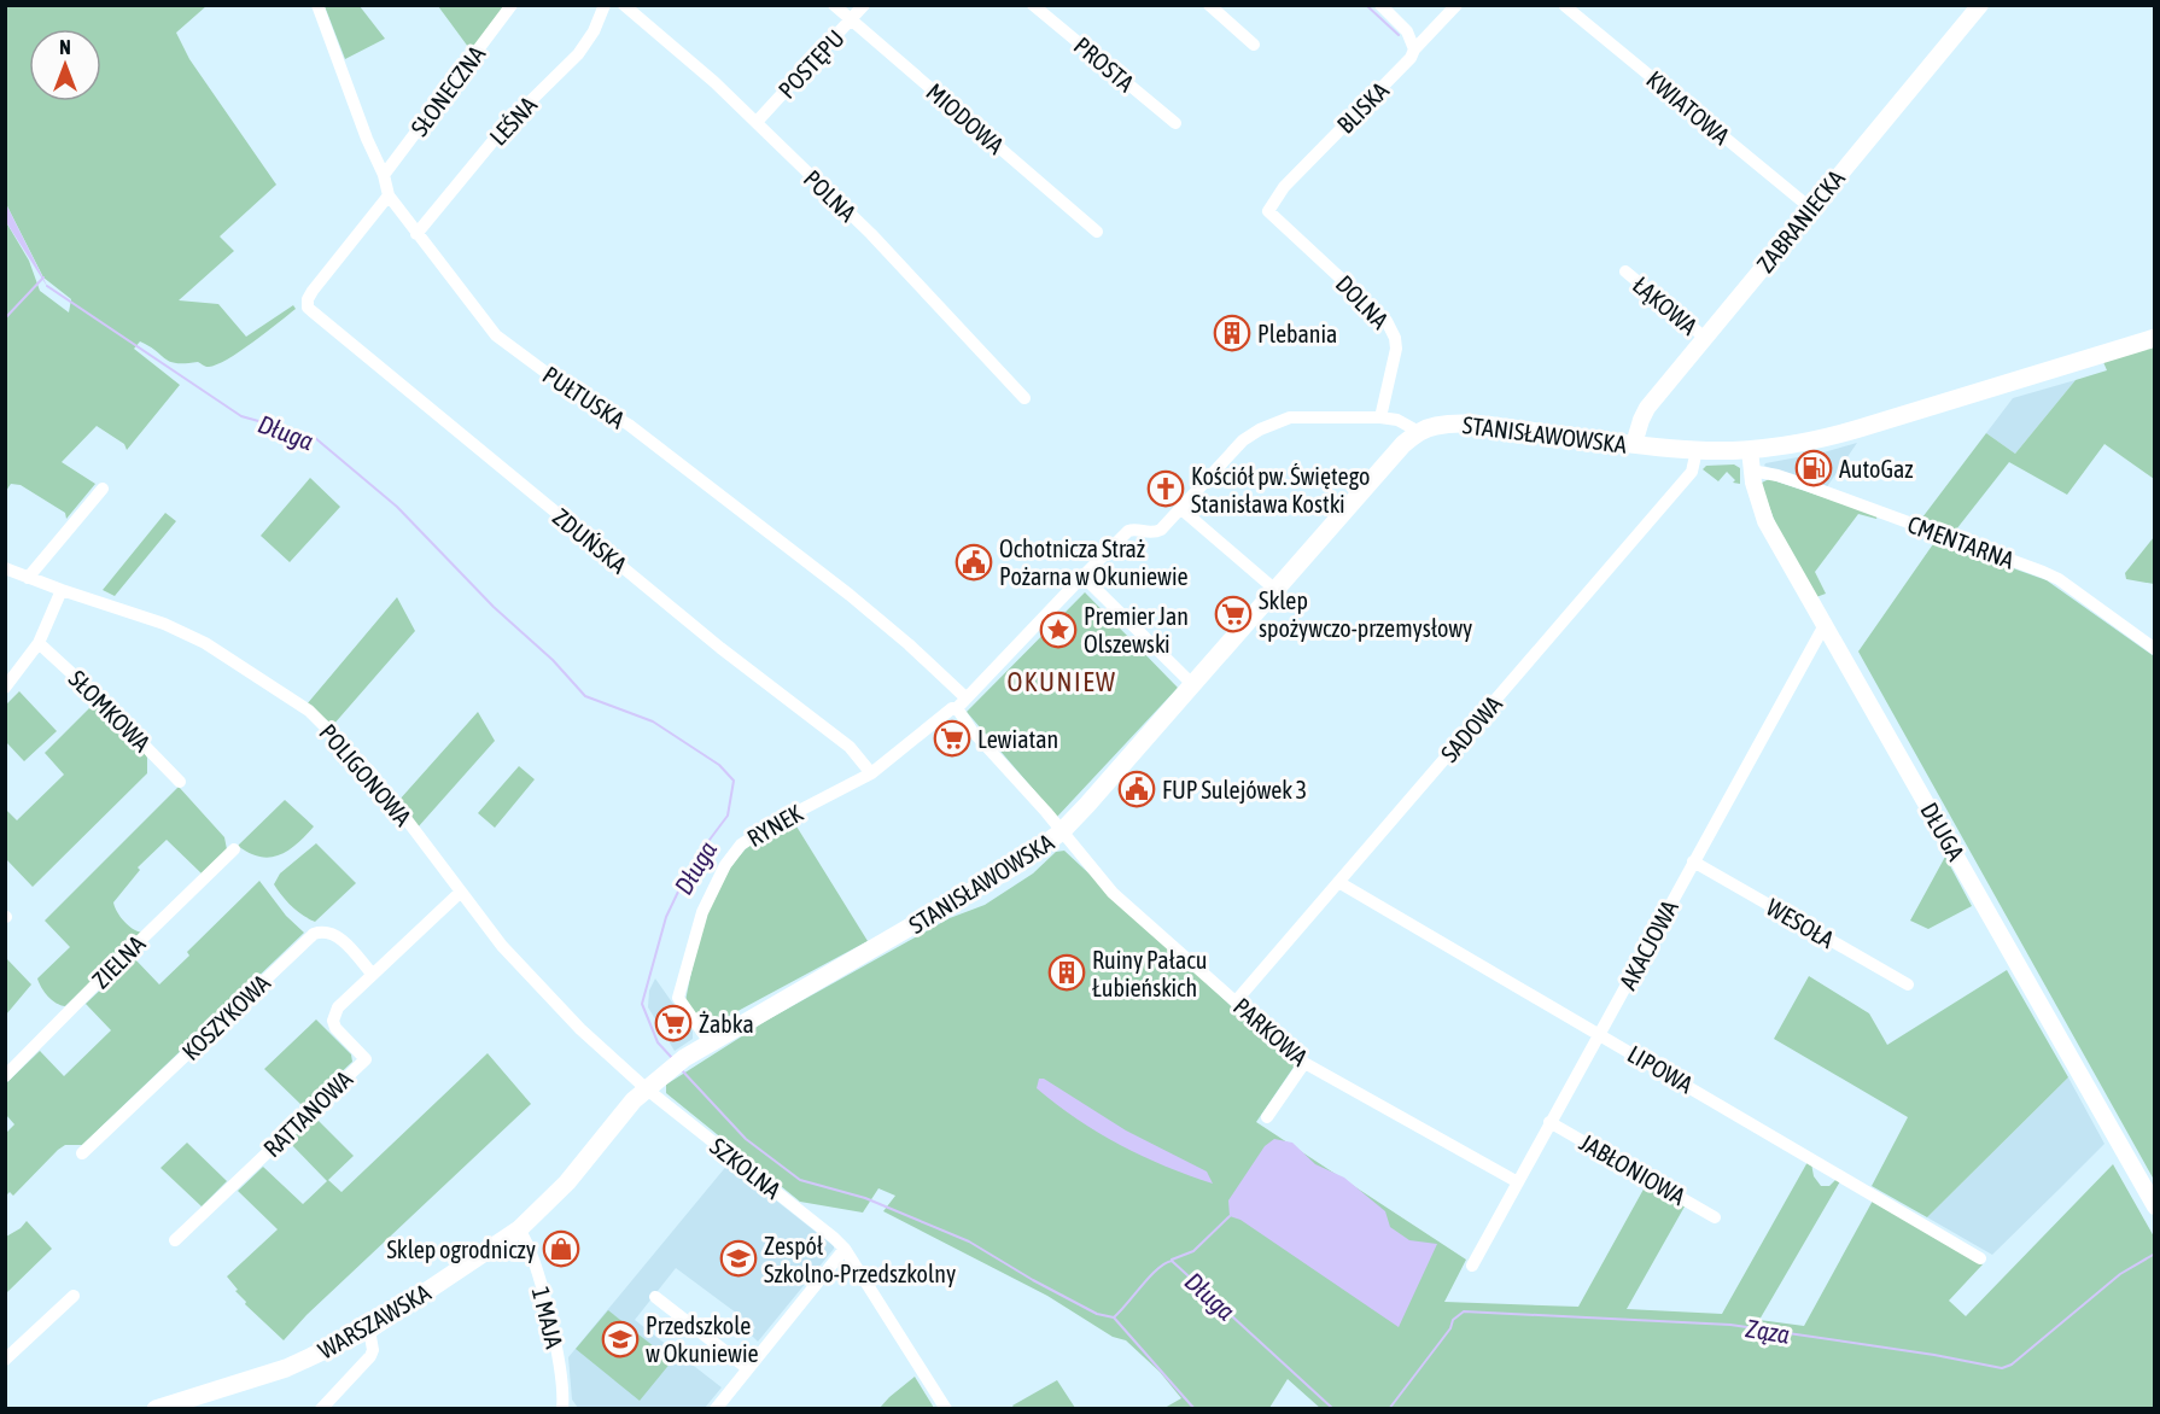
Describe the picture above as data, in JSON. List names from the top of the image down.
{
  "streets": {
    "main road": ["STANISŁAWOWSKA", "WARSZAWSKA"],
    "street": [
      "POSTĘPU",
      "PROSTA",
      "SŁONECZNA",
      "BLISKA",
      "KWIATOWA",
      "MIODOWA",
      "LEŚNA",
      "POLNA",
      "ZABRANIECKA",
      "DOLNA",
      "ŁĄKOWA",
      "PUŁTUSKA",
      "ZDUŃSKA",
      "CMENTARNA",
      "SŁOMKOWA",
      "SADOWA",
      "POLIGONOWA",
      "RYNEK",
      "DŁUGA",
      "WESOŁA",
      "AKACJOWA",
      "ZIELNA",
      "KOSZYKOWA",
      "PARKOWA",
      "LIPOWA",
      "RATTANOWA",
      "SZKOLNA",
      "JABŁONIOWA",
      "1 MAJA"
    ]
  },
  "crossings": [
    ["POSTĘPU", "MIODOWA"],
    ["POSTĘPU", "POLNA"],
    ["SŁONECZNA", "PUŁTUSKA"],
    ["BLISKA", "DOLNA"],
    ["KWIATOWA", "ZABRANIECKA"],
    ["LEŚNA", "PUŁTUSKA"],
    ["ZABRANIECKA", "ŁĄKOWA"],
    ["ZABRANIECKA", "STANISŁAWOWSKA"],
    ["PUŁTUSKA", "ZDUŃSKA"],
    ["PUŁTUSKA", "RYNEK"],
    ["STANISŁAWOWSKA", "SADOWA"],
    ["STANISŁAWOWSKA", "RYNEK"],
    ["STANISŁAWOWSKA", "DŁUGA"],
    ["STANISŁAWOWSKA", "PARKOWA"],
    ["STANISŁAWOWSKA", "WARSZAWSKA"],
    ["ZDUŃSKA", "RYNEK"],
    ["CMENTARNA", "DŁUGA"],
    ["SADOWA", "PARKOWA"],
    ["SADOWA", "LIPOWA"],
    ["POLIGONOWA", "RATTANOWA"],
    ["POLIGONOWA", "SZKOLNA"],
    ["POLIGONOWA", "WARSZAWSKA"],
    ["DŁUGA", "AKACJOWA"],
    ["WESOŁA", "AKACJOWA"],
    ["AKACJOWA", "PARKOWA"],
    ["AKACJOWA", "LIPOWA"],
    ["AKACJOWA", "JABŁONIOWA"],
    ["KOSZYKOWA", "RATTANOWA"],
    ["SZKOLNA", "WARSZAWSKA"],
    ["1 MAJA", "WARSZAWSKA"]
  ],
  "districts": ["OKUNIEW"],
  "water": ["Długa", "Ząza"],
  "places": {
    "building": ["Plebania", "Ruiny Pałacu Łubieńskich"],
    "fuel station": ["AutoGaz"],
    "church": ["Kościół pw. Świętego Stanisława Kostki"],
    "public building": ["Ochotnicza Straż Pożarna w Okuniewie", "FUP Sulejówek 3"],
    "supermarket": ["Sklep spożywczo-przemysłowy", "Lewiatan", "Żabka"],
    "place": ["Premier Jan Olszewski"],
    "shop": ["Sklep ogrodniczy"],
    "school or university": ["Zespół Szkolno-Przedszkolny", "Przedszkole w Okuniewie"]
  },
  "north": "top"
}
